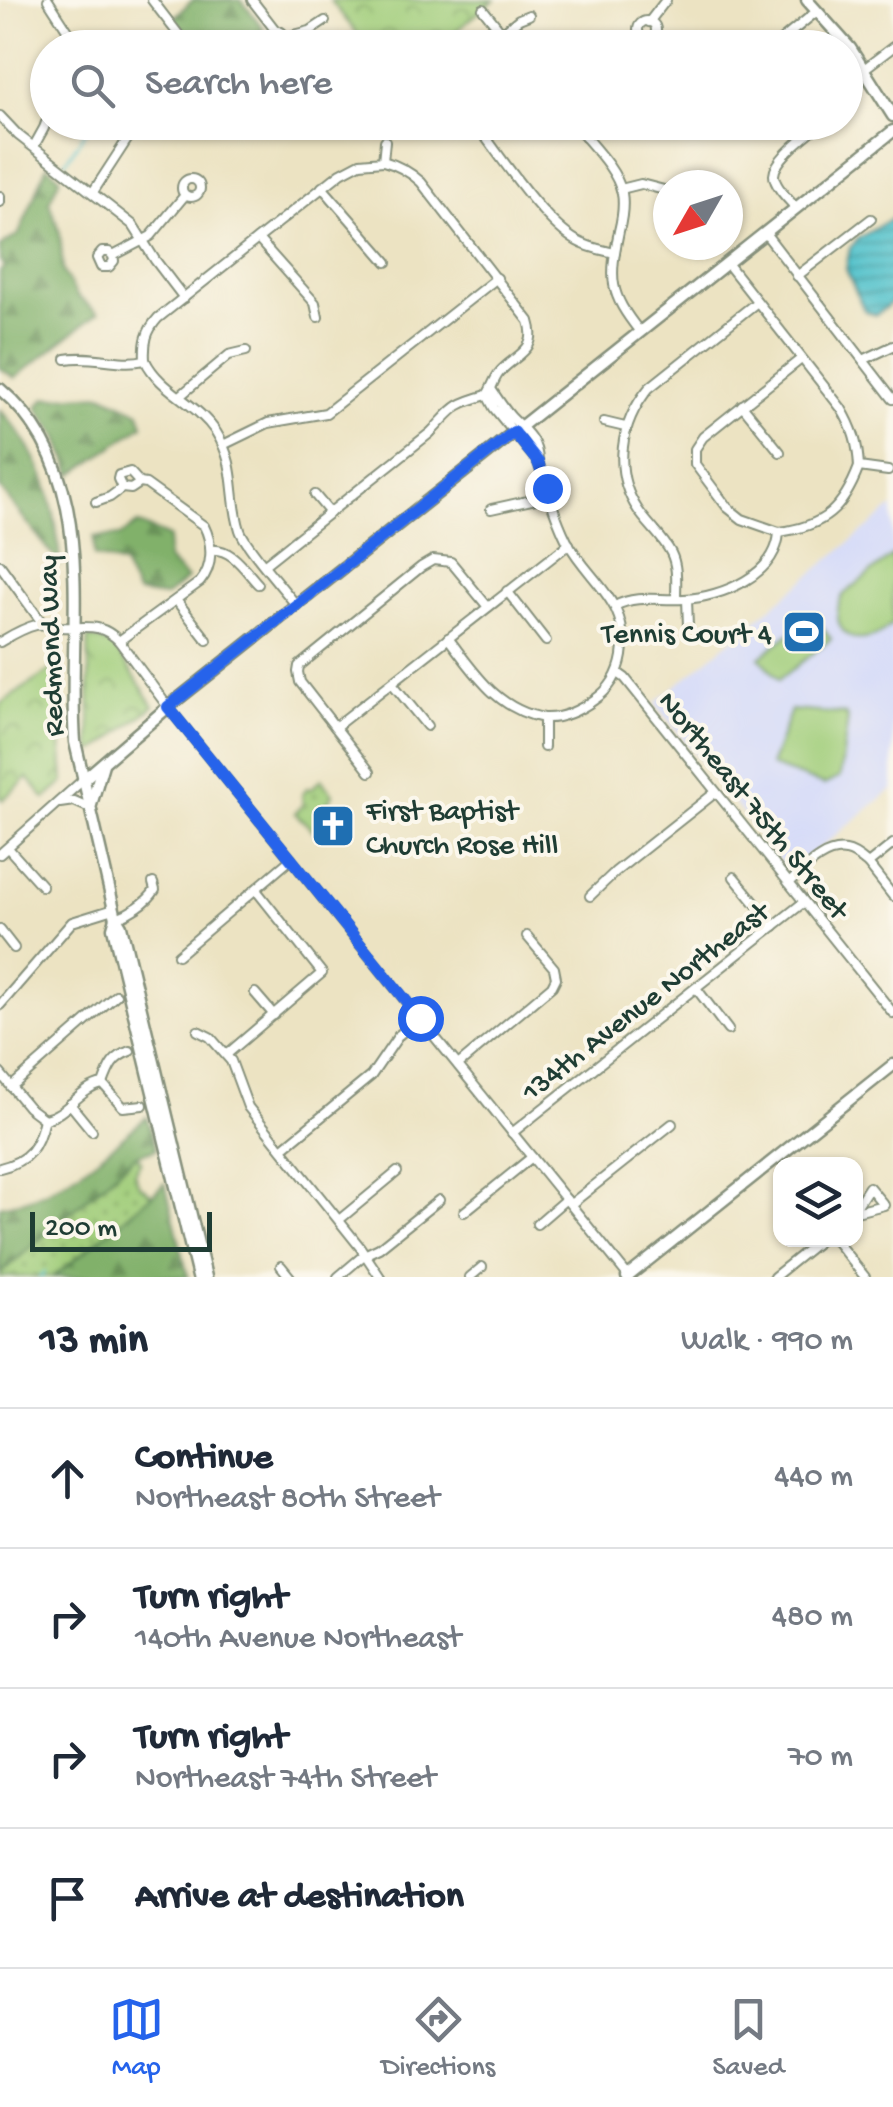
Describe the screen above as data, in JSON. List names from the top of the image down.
{
  "streets": {
    "main road": ["Redmond Way"],
    "street": ["Northeast 75th Street", "134th Avenue Northeast"]
  },
  "crossings": [
    ["Northeast 75th Street", "134th Avenue Northeast"]
  ],
  "places": {
    "sports": ["Tennis Court 4"],
    "church": ["First Baptist Church Rose Hill"]
  },
  "scale_bar": "200 m",
  "north": "bottom left",
  "page": {
    "search": "Search here",
    "scale": "200 m",
    "heading": ["13 min", "Walk · 990 m"],
    "list": [
      ["Continue", "Northeast 80th Street", "440 m"],
      ["Turn right", "140th Avenue Northeast", "480 m"],
      ["Turn right", "Northeast 74th Street", "70 m"],
      "Arrive at destination"
    ],
    "nav": ["Map", "Directions", "Saved"]
  }
}
